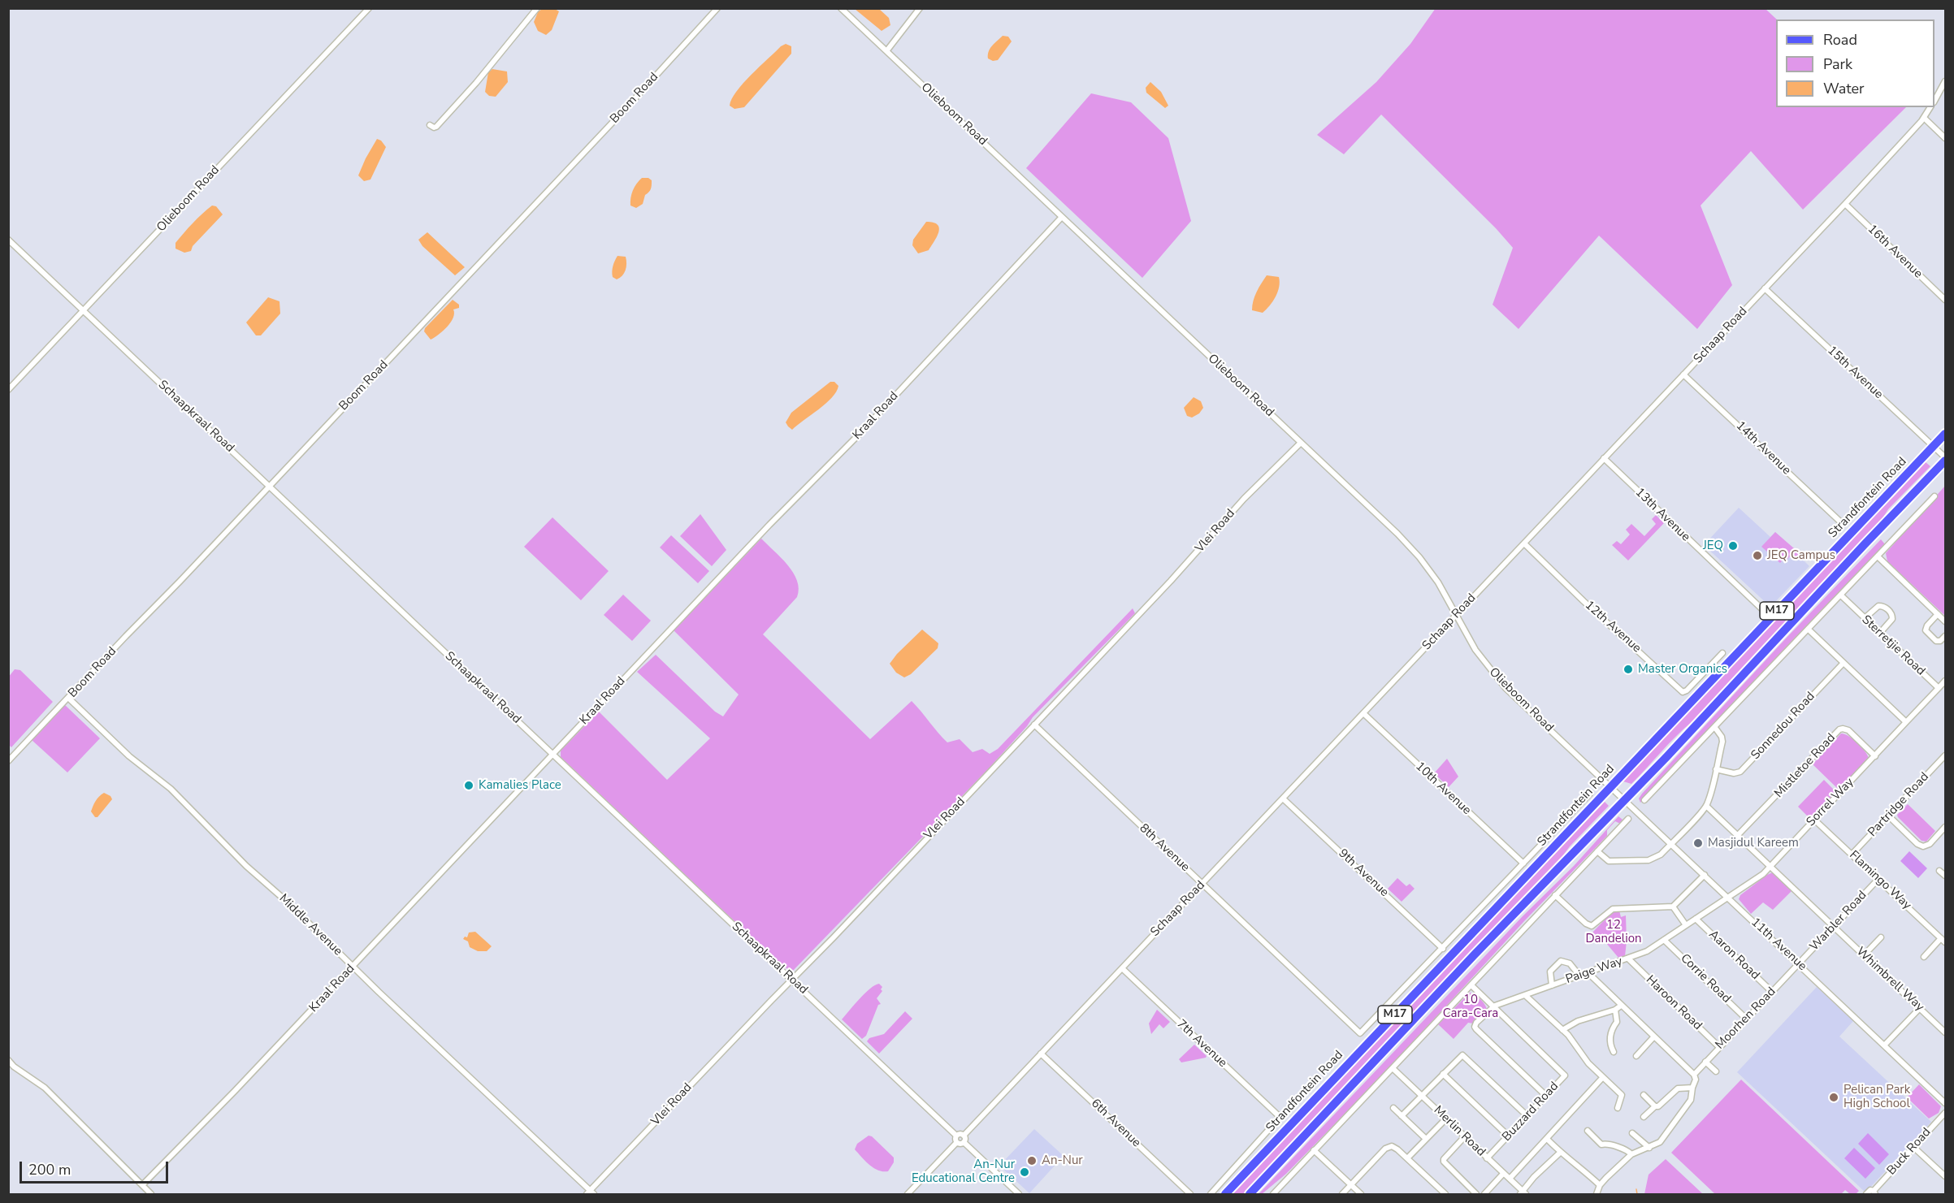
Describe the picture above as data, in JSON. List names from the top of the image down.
{
  "streets": {
    "main road": ["Strandfontein Road", "M17"],
    "street": [
      "Boom Road",
      "Olieboom Road",
      "16th Avenue",
      "Schaap Road",
      "15th Avenue",
      "Kraal Road",
      "Schaapkraal Road",
      "14th Avenue",
      "13th Avenue",
      "Vlei Road",
      "12th Avenue",
      "Sterretjie Road",
      "Sonnedou Road",
      "Mistletoe Road",
      "10th Avenue",
      "Sorrel Way",
      "Partridge Road",
      "8th Avenue",
      "9th Avenue",
      "Flamingo Way",
      "Warbler Road",
      "Middle Avenue",
      "11th Avenue",
      "Aaron Road",
      "Paige Way",
      "Corrie Road",
      "Whimbrell Way",
      "Haroon Road",
      "Moorhen Road",
      "7th Avenue",
      "Buzzard Road",
      "6th Avenue",
      "Merlin Road",
      "Buck Road"
    ]
  },
  "crossings": [
    ["Boom Road", "Schaapkraal Road"],
    ["Boom Road", "Middle Avenue"],
    ["Olieboom Road", "Schaap Road"],
    ["Olieboom Road", "Kraal Road"],
    ["Olieboom Road", "Schaapkraal Road"],
    ["Olieboom Road", "Strandfontein Road"],
    ["Olieboom Road", "Vlei Road"],
    ["Olieboom Road", "11th Avenue"],
    ["16th Avenue", "Schaap Road"],
    ["Schaap Road", "15th Avenue"],
    ["Schaap Road", "14th Avenue"],
    ["Schaap Road", "13th Avenue"],
    ["Schaap Road", "12th Avenue"],
    ["Schaap Road", "10th Avenue"],
    ["Schaap Road", "8th Avenue"],
    ["Schaap Road", "9th Avenue"],
    ["Schaap Road", "7th Avenue"],
    ["Schaap Road", "6th Avenue"],
    ["15th Avenue", "Strandfontein Road"],
    ["15th Avenue", "M17"],
    ["Kraal Road", "Schaapkraal Road"],
    ["Kraal Road", "Middle Avenue"],
    ["Schaapkraal Road", "Vlei Road"],
    ["Strandfontein Road", "11th Avenue"],
    ["Vlei Road", "8th Avenue"],
    ["Vlei Road", "Middle Avenue"],
    ["M17", "11th Avenue"],
    ["Sterretjie Road", "Sorrel Way"],
    ["Mistletoe Road", "Sorrel Way"],
    ["Mistletoe Road", "Whimbrell Way"],
    ["Sorrel Way", "Flamingo Way"],
    ["Sorrel Way", "11th Avenue"],
    ["Sorrel Way", "Paige Way"],
    ["Sorrel Way", "Whimbrell Way"],
    ["Partridge Road", "Flamingo Way"],
    ["8th Avenue", "9th Avenue"],
    ["Flamingo Way", "Warbler Road"],
    ["Warbler Road", "11th Avenue"],
    ["Warbler Road", "Whimbrell Way"],
    ["Warbler Road", "Moorhen Road"],
    ["11th Avenue", "Paige Way"],
    ["11th Avenue", "Moorhen Road"],
    ["Aaron Road", "Paige Way"],
    ["Aaron Road", "Moorhen Road"],
    ["Paige Way", "Corrie Road"],
    ["Paige Way", "Haroon Road"],
    ["Paige Way", "Buzzard Road"],
    ["Corrie Road", "Moorhen Road"],
    ["Haroon Road", "Moorhen Road"],
    ["Buzzard Road", "Merlin Road"]
  ],
  "parks": ["12 Dandelion", "10 Cara-Cara"],
  "places": [
    "JEQ",
    "JEQ Campus",
    "Master Organics",
    "Kamalies Place",
    "Masjidul Kareem",
    "Pelican Park High School",
    "An-Nur",
    "An-Nur Educational Centre"
  ],
  "legend": ["Road", "Park", "Water"],
  "scale_bar": "200 m"
}
